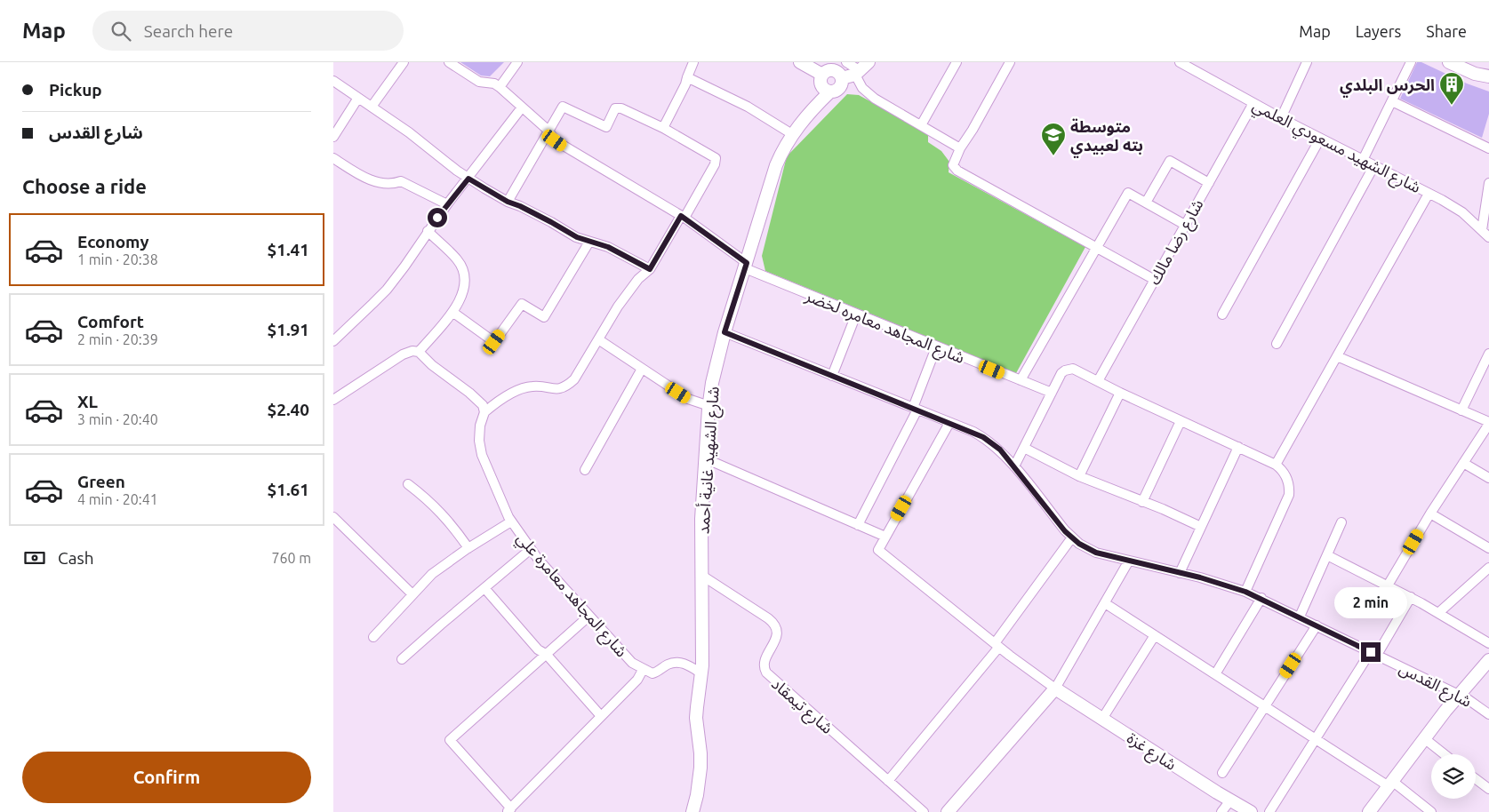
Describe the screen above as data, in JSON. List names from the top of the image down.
{
  "streets": {
    "main road": ["شارع الشهيد غانية أحمد", "شارع غزة"],
    "street": [
      "شارع الشهيد مسعودي العلمي",
      "شارع رضا مالك",
      "شارع المجاهد معامره لخضر",
      "شارع المجاهد معامرة علي",
      "شارع القدس",
      "شارع تيمقاد"
    ]
  },
  "crossings": [
    ["شارع الشهيد مسعودي العلمي", "شارع رضا مالك"],
    ["شارع المجاهد معامره لخضر", "شارع الشهيد غانية أحمد"],
    ["شارع الشهيد غانية أحمد", "شارع القدس"],
    ["شارع الشهيد غانية أحمد", "شارع تيمقاد"]
  ],
  "places": {
    "building": ["الحرس البلدي"],
    "school or university": ["متوسطة بته لعبيدي"]
  },
  "page": {
    "header": "Map",
    "search": "Search here",
    "nav": ["Map", "Layers", "Share"],
    "banner": ["Pickup", "شارع القدس"],
    "heading": "Choose a ride",
    "list": [
      {
        "name": "Economy",
        "note": "1 min · 20:38",
        "value": "$1.41"
      },
      {
        "name": "Comfort",
        "note": "2 min · 20:39",
        "value": "$1.91"
      },
      {
        "name": "XL",
        "note": "3 min · 20:40",
        "value": "$2.40"
      },
      {
        "name": "Green",
        "note": "4 min · 20:41",
        "value": "$1.61"
      }
    ],
    "pay": ["Cash", "760 m"],
    "bubble": "2 min",
    "buttons": "Confirm"
  }
}
